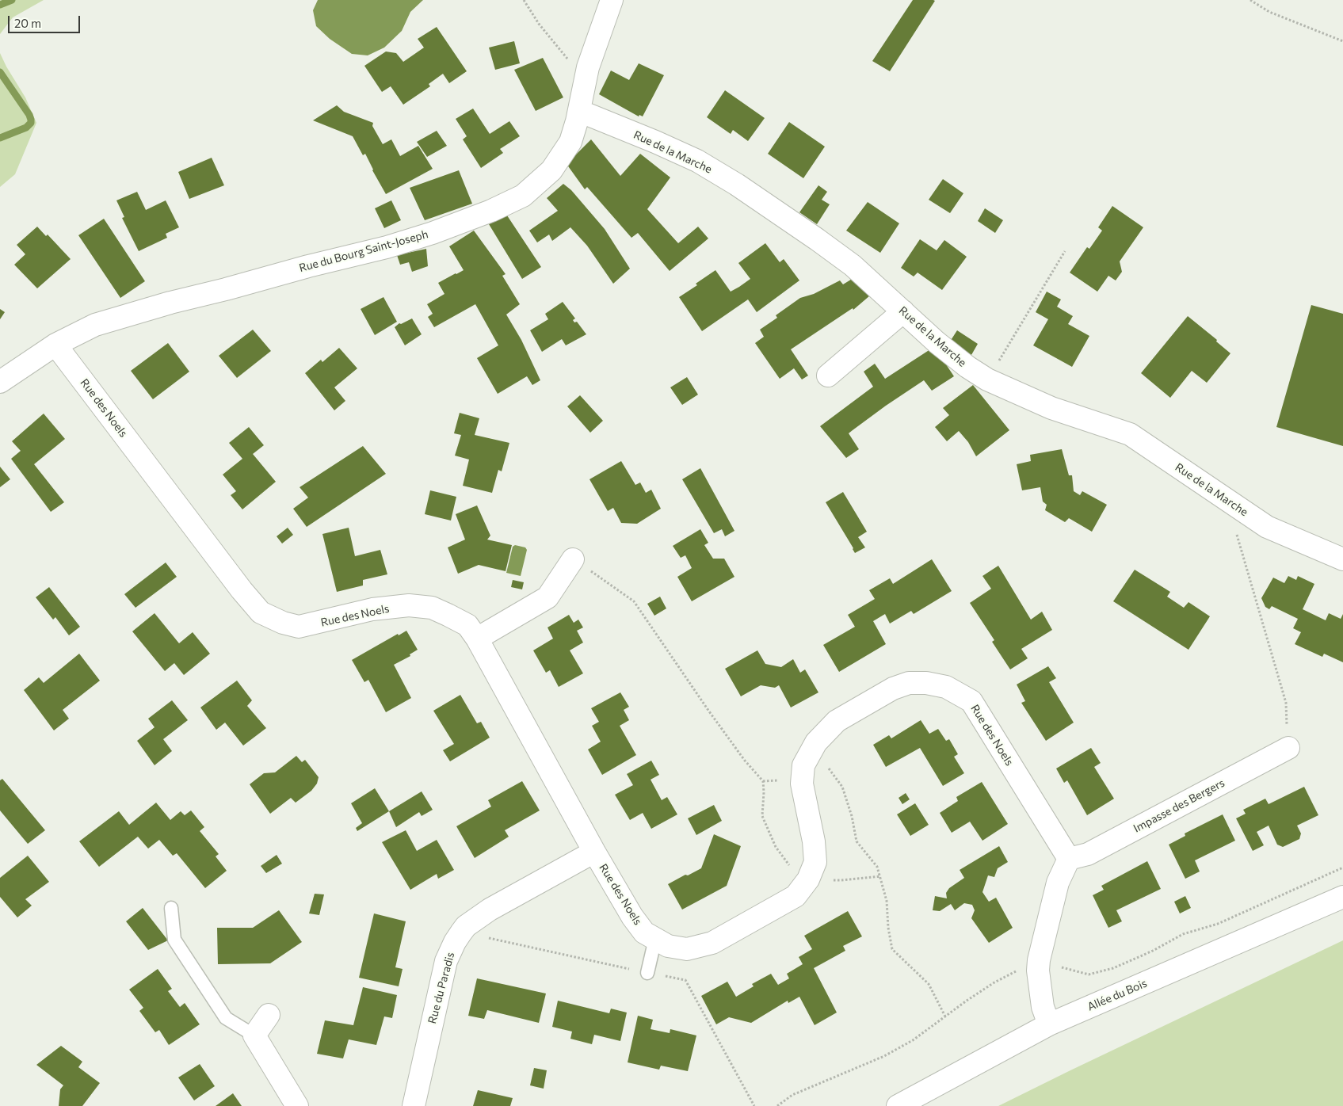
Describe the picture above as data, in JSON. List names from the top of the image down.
{
  "streets": {
    "street": [
      "Rue de la Marche",
      "Rue du Bourg Saint-Joseph",
      "Rue des Noels",
      "Impasse des Bergers",
      "Rue du Paradis",
      "Allée du Bois"
    ]
  },
  "crossings": [
    ["Rue de la Marche", "Rue du Bourg Saint-Joseph"],
    ["Rue du Bourg Saint-Joseph", "Rue des Noels"],
    ["Rue des Noels", "Impasse des Bergers"],
    ["Rue des Noels", "Rue du Paradis"]
  ],
  "scale_bar": "20 m"
}
